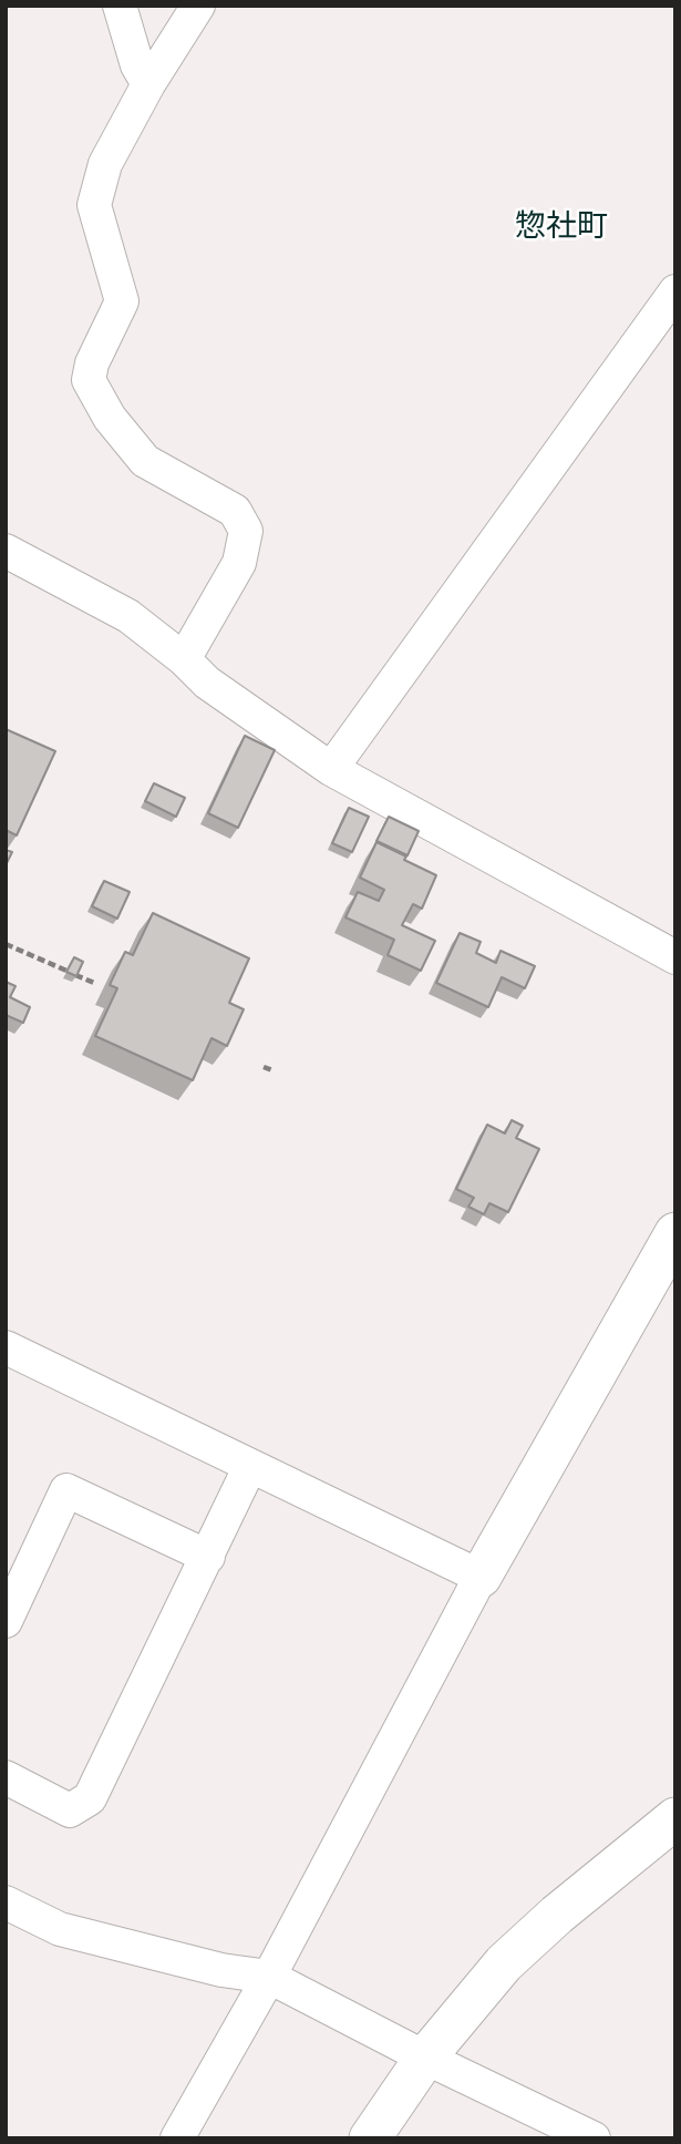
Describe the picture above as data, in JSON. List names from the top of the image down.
{
  "districts": ["惣社町"]
}
